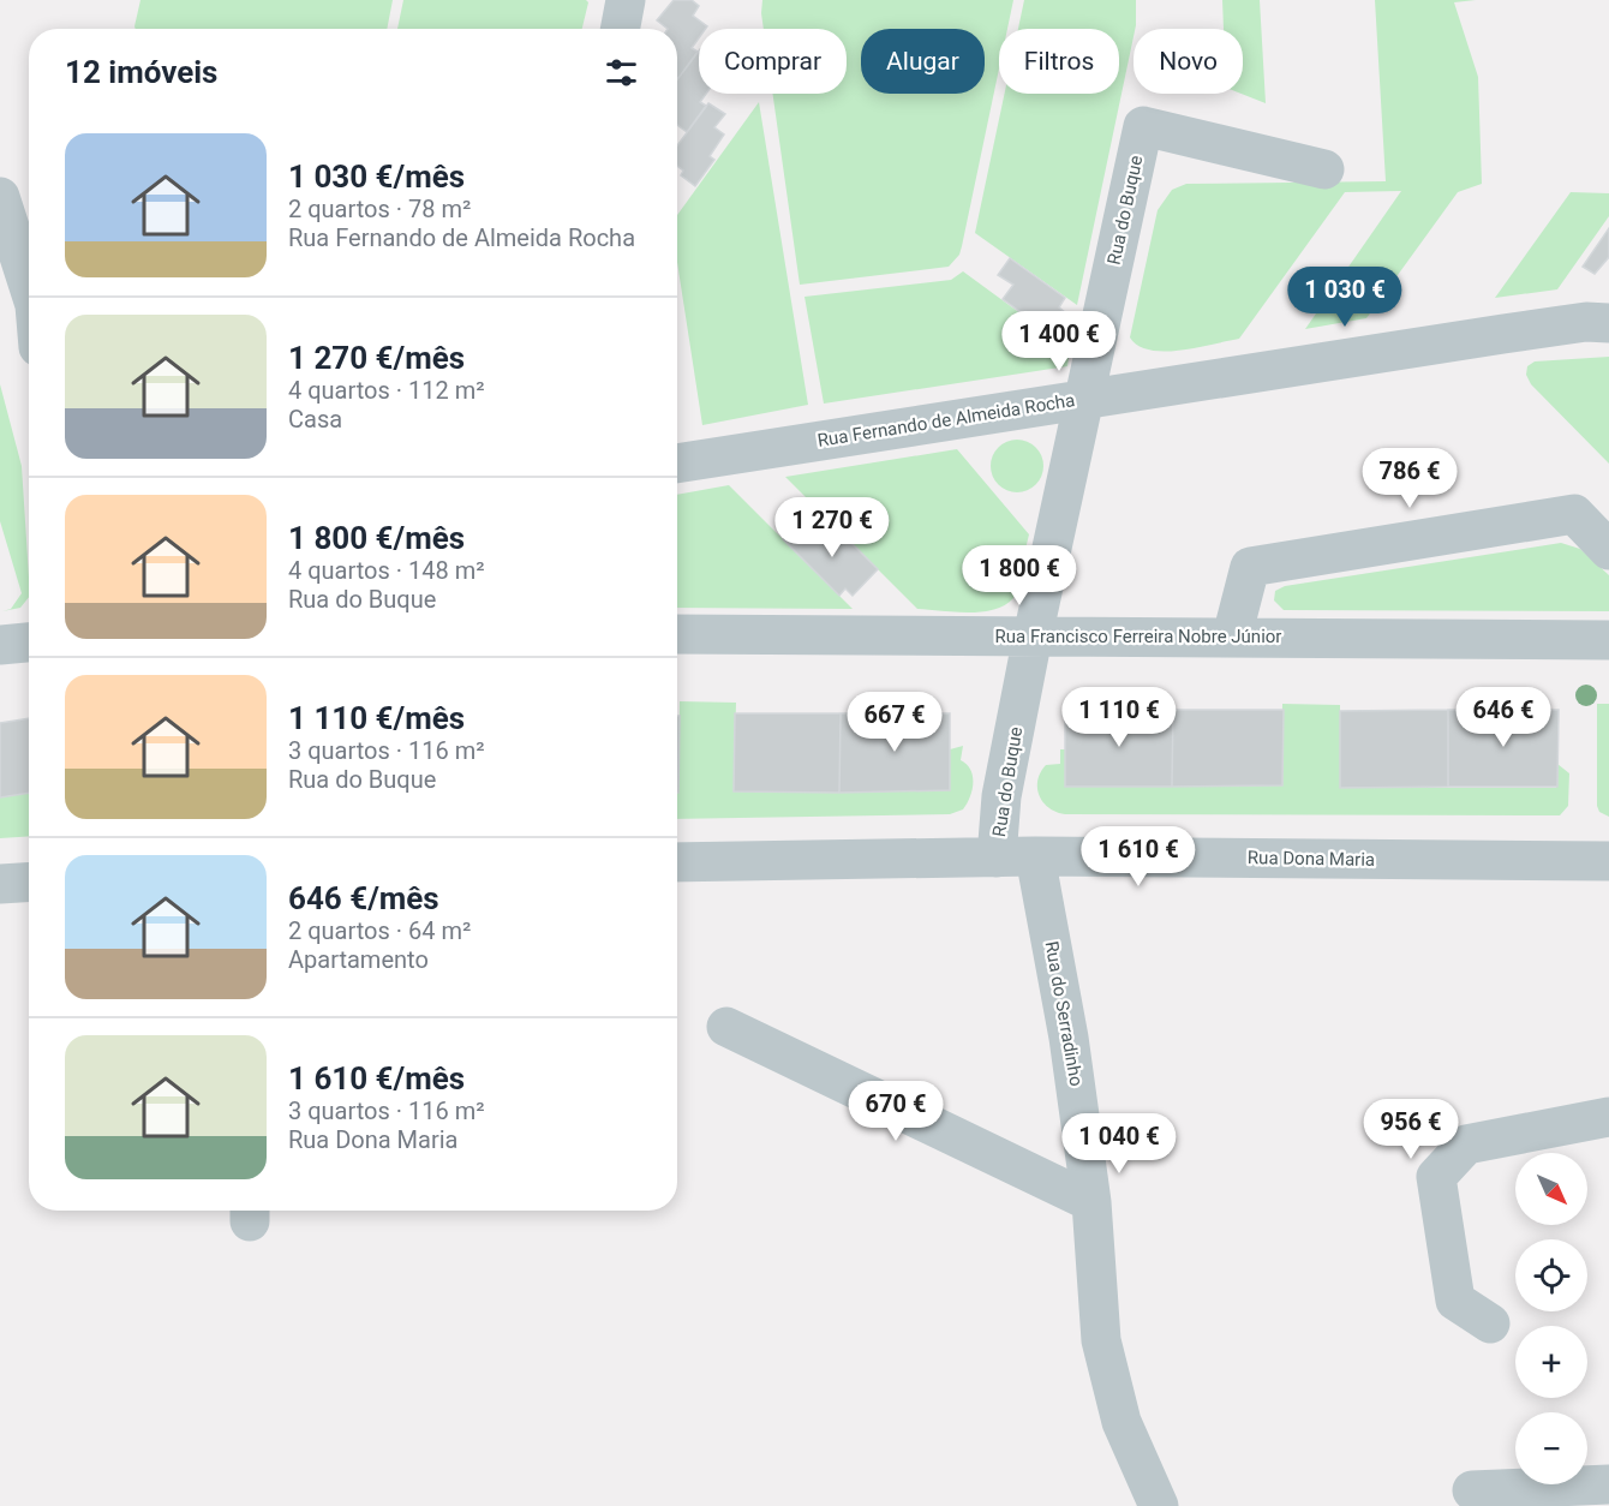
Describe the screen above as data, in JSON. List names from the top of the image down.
{
  "streets": {
    "street": [
      "Rua do Buque",
      "Rua Fernando de Almeida Rocha",
      "Rua Francisco Ferreira Nobre Júnior",
      "Rua Dona Maria",
      "Rua do Serradinho"
    ]
  },
  "crossings": [
    ["Rua do Buque", "Rua Fernando de Almeida Rocha"],
    ["Rua do Buque", "Rua Francisco Ferreira Nobre Júnior"],
    ["Rua do Buque", "Rua Dona Maria"],
    ["Rua Dona Maria", "Rua do Serradinho"]
  ],
  "north": "bottom right",
  "page": {
    "chip": [
      "Comprar",
      "Alugar",
      "Filtros",
      "Novo"
    ],
    "heading": "12 imóveis",
    "list": [
      {
        "name": "1 030 €/mês",
        "note": "2 quartos · 78 m² · Rua Fernando de Almeida Rocha"
      },
      {
        "name": "1 270 €/mês",
        "note": "4 quartos · 112 m² · Casa"
      },
      {
        "name": "1 800 €/mês",
        "note": "4 quartos · 148 m² · Rua do Buque"
      },
      {
        "name": "1 110 €/mês",
        "note": "3 quartos · 116 m² · Rua do Buque"
      },
      {
        "name": "646 €/mês",
        "note": "2 quartos · 64 m² · Apartamento"
      },
      {
        "name": "1 610 €/mês",
        "note": "3 quartos · 116 m² · Rua Dona Maria"
      }
    ],
    "price": [
      "1 030 €",
      "1 400 €",
      "786 €",
      "1 270 €",
      "1 800 €",
      "1 110 €",
      "646 €",
      "667 €",
      "1 610 €",
      "670 €",
      "956 €",
      "1 040 €"
    ],
    "map_buttons": ["+", "−"]
  }
}
